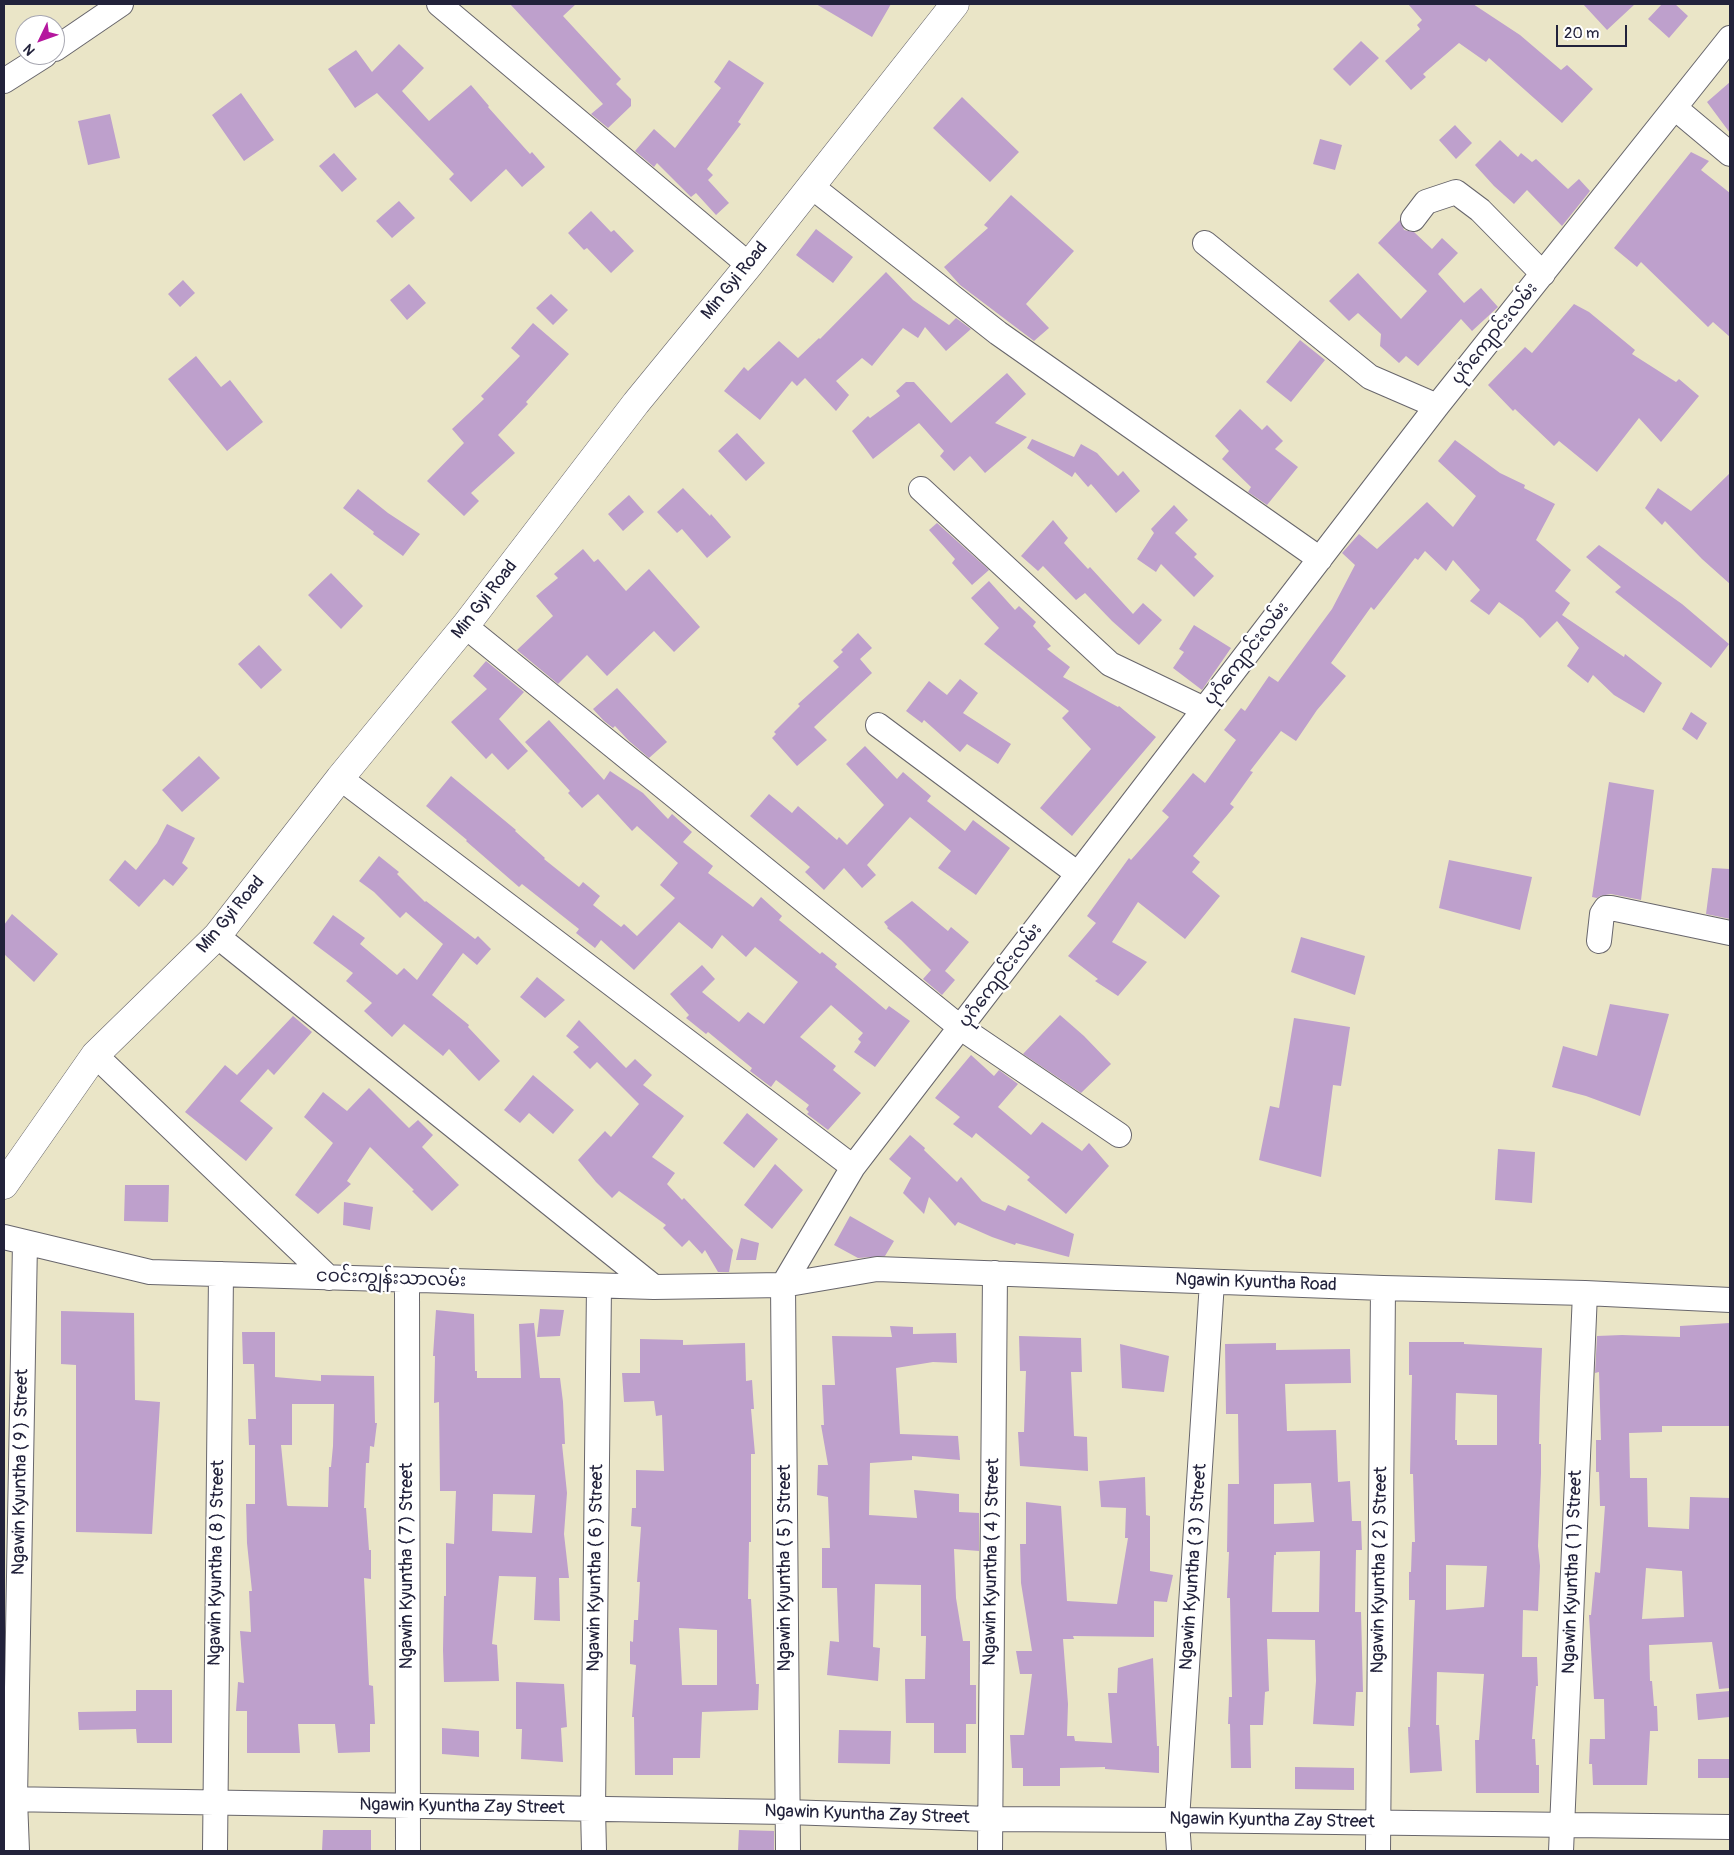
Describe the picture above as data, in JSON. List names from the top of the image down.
{
  "streets": {
    "main road": ["Min Gyi Road"],
    "street": [
      "ပုဂံကျောင်းလမ်း",
      "ငဝင်းကျွန်းသာလမ်း",
      "Ngawin Kyuntha Road",
      "Ngawin Kyuntha ( 9 ) Street",
      "Ngawin Kyuntha ( 4 ) Street",
      "Ngawin Kyuntha ( 8 ) Street",
      "Ngawin Kyuntha ( 7 ) Street",
      "Ngawin Kyuntha ( 3 ) Street",
      "Ngawin Kyuntha ( 6 ) Street",
      "Ngawin Kyuntha ( 5 ) Street",
      "Ngawin Kyuntha ( 2 ) Street",
      "Ngawin Kyuntha ( 1 ) Street",
      "Ngawin Kyuntha Zay Street"
    ]
  },
  "crossings": [
    ["ပုဂံကျောင်းလမ်း", "ငဝင်းကျွန်းသာလမ်း"],
    ["ပုဂံကျောင်းလမ်း", "Ngawin Kyuntha Road"],
    ["ပုဂံကျောင်းလမ်း", "Ngawin Kyuntha ( 5 ) Street"],
    ["ငဝင်းကျွန်းသာလမ်း", "Ngawin Kyuntha Road"],
    ["ငဝင်းကျွန်းသာလမ်း", "Ngawin Kyuntha ( 9 ) Street"],
    ["ငဝင်းကျွန်းသာလမ်း", "Ngawin Kyuntha ( 8 ) Street"],
    ["ငဝင်းကျွန်းသာလမ်း", "Ngawin Kyuntha ( 7 ) Street"],
    ["ငဝင်းကျွန်းသာလမ်း", "Ngawin Kyuntha ( 6 ) Street"],
    ["ငဝင်းကျွန်းသာလမ်း", "Ngawin Kyuntha ( 5 ) Street"],
    ["Ngawin Kyuntha Road", "Ngawin Kyuntha ( 4 ) Street"],
    ["Ngawin Kyuntha Road", "Ngawin Kyuntha ( 3 ) Street"],
    ["Ngawin Kyuntha Road", "Ngawin Kyuntha ( 5 ) Street"],
    ["Ngawin Kyuntha Road", "Ngawin Kyuntha ( 2 ) Street"],
    ["Ngawin Kyuntha Road", "Ngawin Kyuntha ( 1 ) Street"],
    ["Ngawin Kyuntha ( 9 ) Street", "Ngawin Kyuntha Zay Street"],
    ["Ngawin Kyuntha ( 4 ) Street", "Ngawin Kyuntha Zay Street"],
    ["Ngawin Kyuntha ( 8 ) Street", "Ngawin Kyuntha Zay Street"],
    ["Ngawin Kyuntha ( 7 ) Street", "Ngawin Kyuntha Zay Street"],
    ["Ngawin Kyuntha ( 3 ) Street", "Ngawin Kyuntha Zay Street"],
    ["Ngawin Kyuntha ( 6 ) Street", "Ngawin Kyuntha Zay Street"],
    ["Ngawin Kyuntha ( 5 ) Street", "Ngawin Kyuntha Zay Street"],
    ["Ngawin Kyuntha ( 2 ) Street", "Ngawin Kyuntha Zay Street"],
    ["Ngawin Kyuntha ( 1 ) Street", "Ngawin Kyuntha Zay Street"]
  ],
  "scale_bar": "20 m",
  "north": "bottom left"
}
